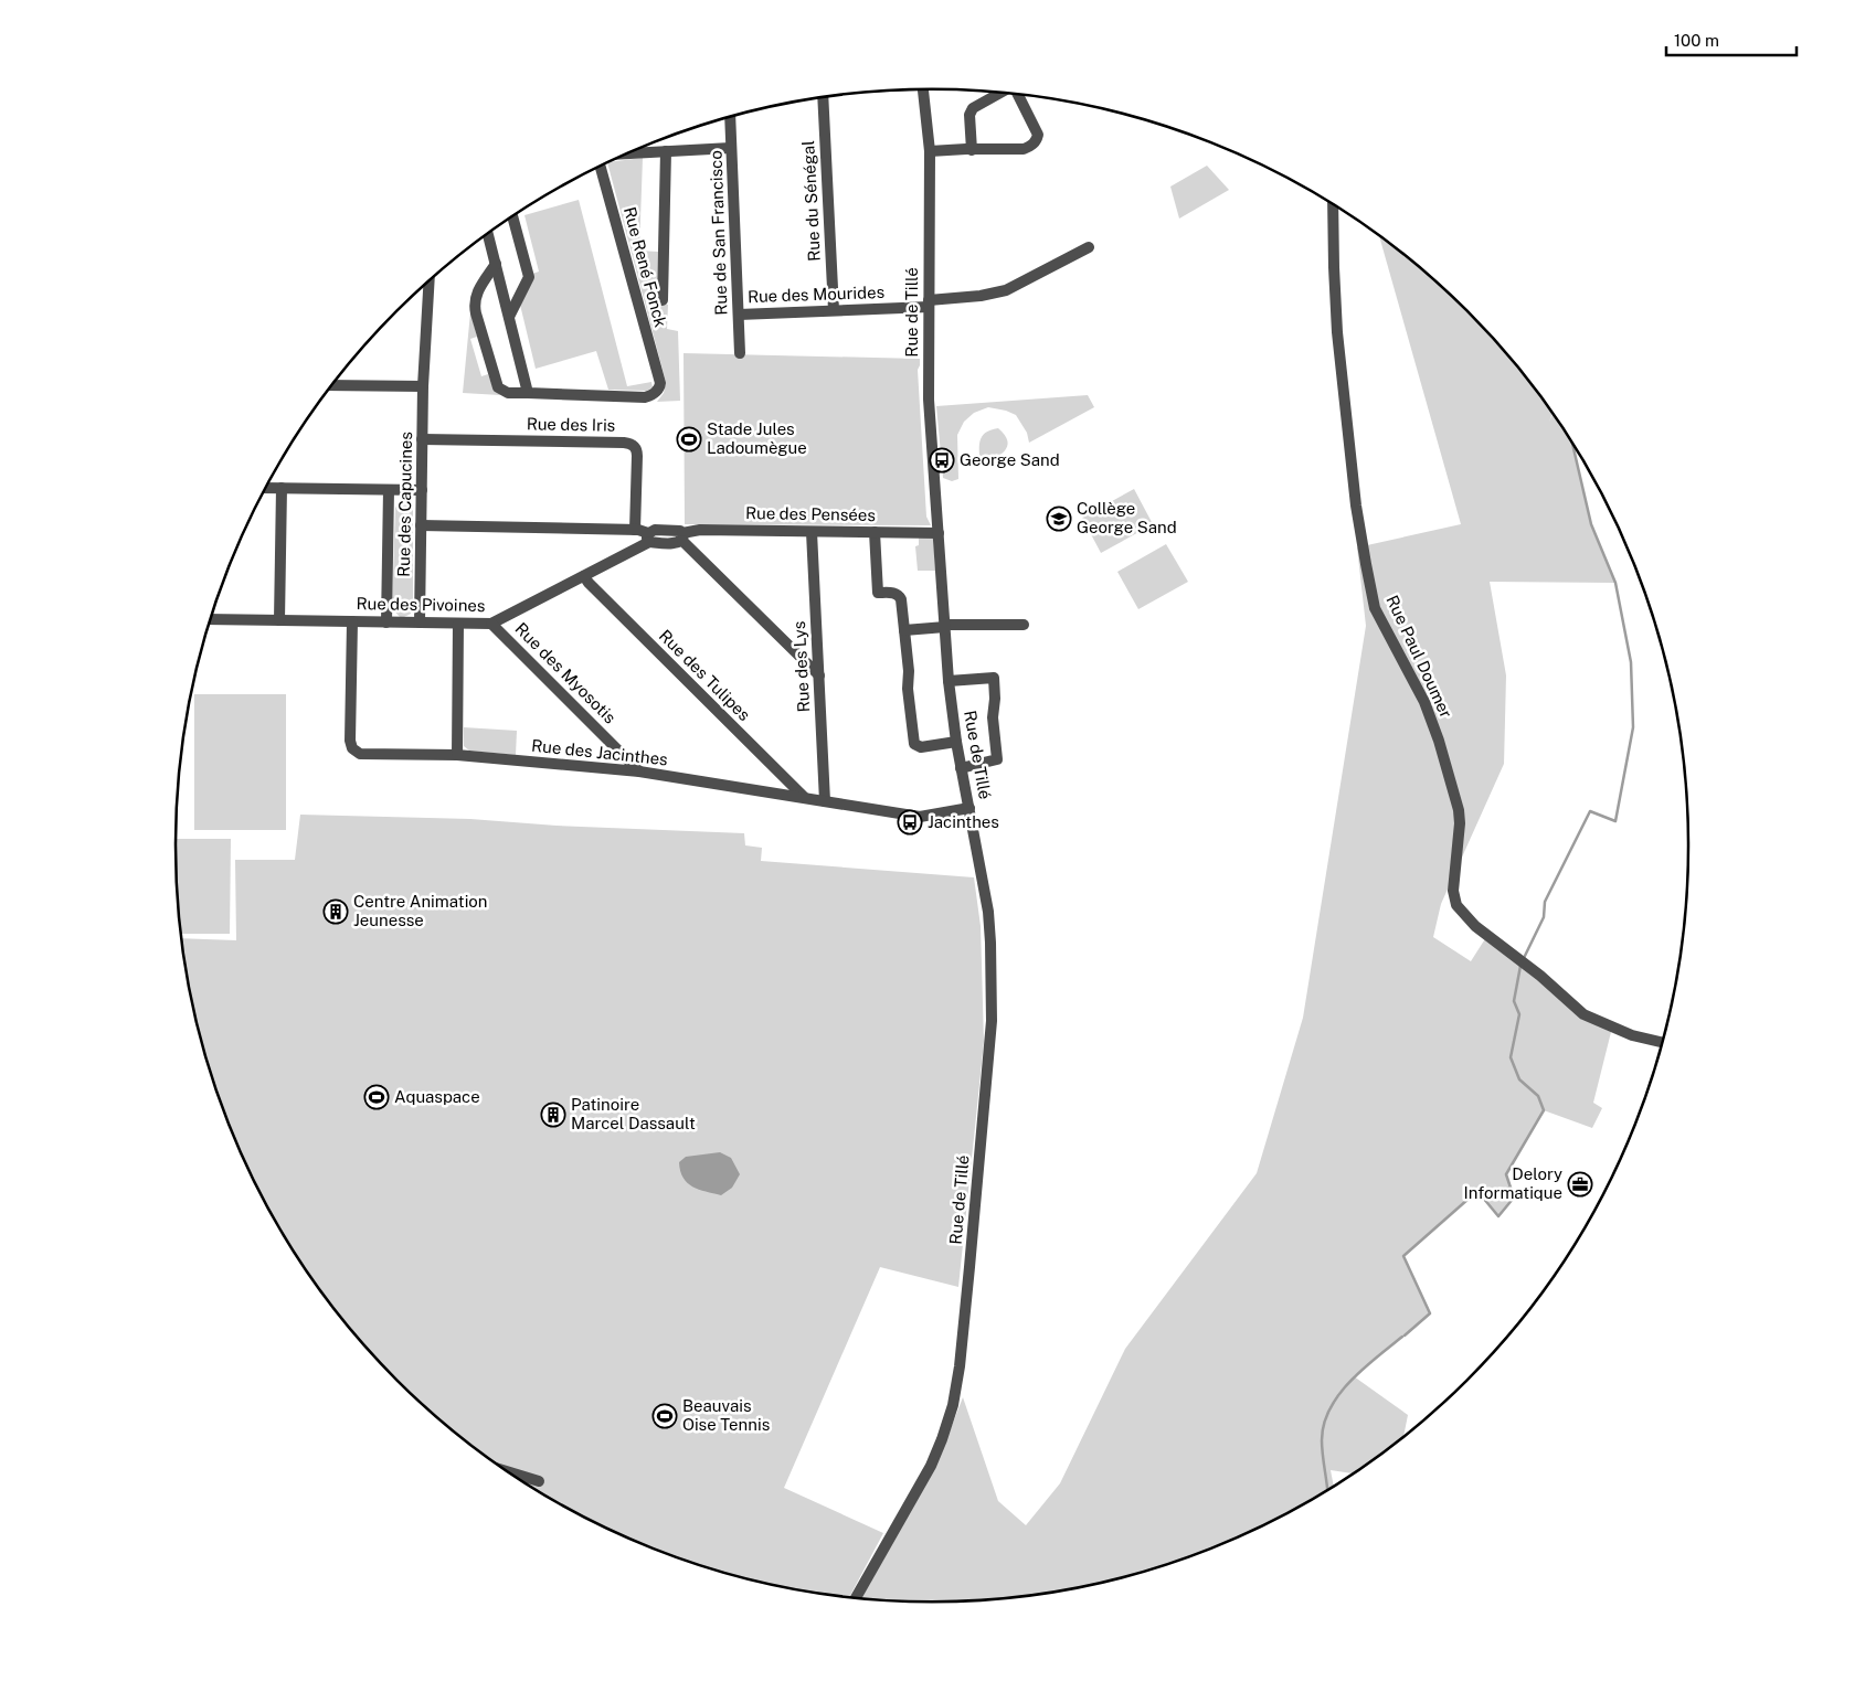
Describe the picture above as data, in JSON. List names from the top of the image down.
{
  "streets": {
    "street": [
      "Rue du Sénégal",
      "Rue de San Francisco",
      "Rue René Fonck",
      "Rue des Mourides",
      "Rue de Tillé",
      "Rue des Iris",
      "Rue des Capucines",
      "Rue des Pensées",
      "Rue des Pivoines",
      "Rue Paul Doumer",
      "Rue des Lys",
      "Rue des Myosotis",
      "Rue des Tulipes",
      "Rue des Jacinthes"
    ]
  },
  "crossings": [
    ["Rue du Sénégal", "Rue des Mourides"],
    ["Rue de San Francisco", "Rue des Mourides"],
    ["Rue des Mourides", "Rue de Tillé"],
    ["Rue de Tillé", "Rue des Pensées"],
    ["Rue de Tillé", "Rue des Jacinthes"],
    ["Rue des Iris", "Rue des Capucines"],
    ["Rue des Iris", "Rue des Pensées"],
    ["Rue des Capucines", "Rue des Pensées"],
    ["Rue des Capucines", "Rue des Pivoines"],
    ["Rue des Pensées", "Rue des Pivoines"],
    ["Rue des Pensées", "Rue des Lys"],
    ["Rue des Pivoines", "Rue des Myosotis"],
    ["Rue des Pivoines", "Rue des Tulipes"],
    ["Rue des Pivoines", "Rue des Jacinthes"],
    ["Rue des Lys", "Rue des Jacinthes"],
    ["Rue des Myosotis", "Rue des Jacinthes"],
    ["Rue des Tulipes", "Rue des Jacinthes"]
  ],
  "places": {
    "sports": ["Stade Jules Ladoumègue", "Aquaspace", "Beauvais Oise Tennis"],
    "bus stop": ["George Sand", "Jacinthes"],
    "school or university": ["Collège George Sand"],
    "building": ["Centre Animation Jeunesse", "Patinoire Marcel Dassault"],
    "office": ["Delory Informatique"]
  },
  "scale_bar": "100 m"
}
